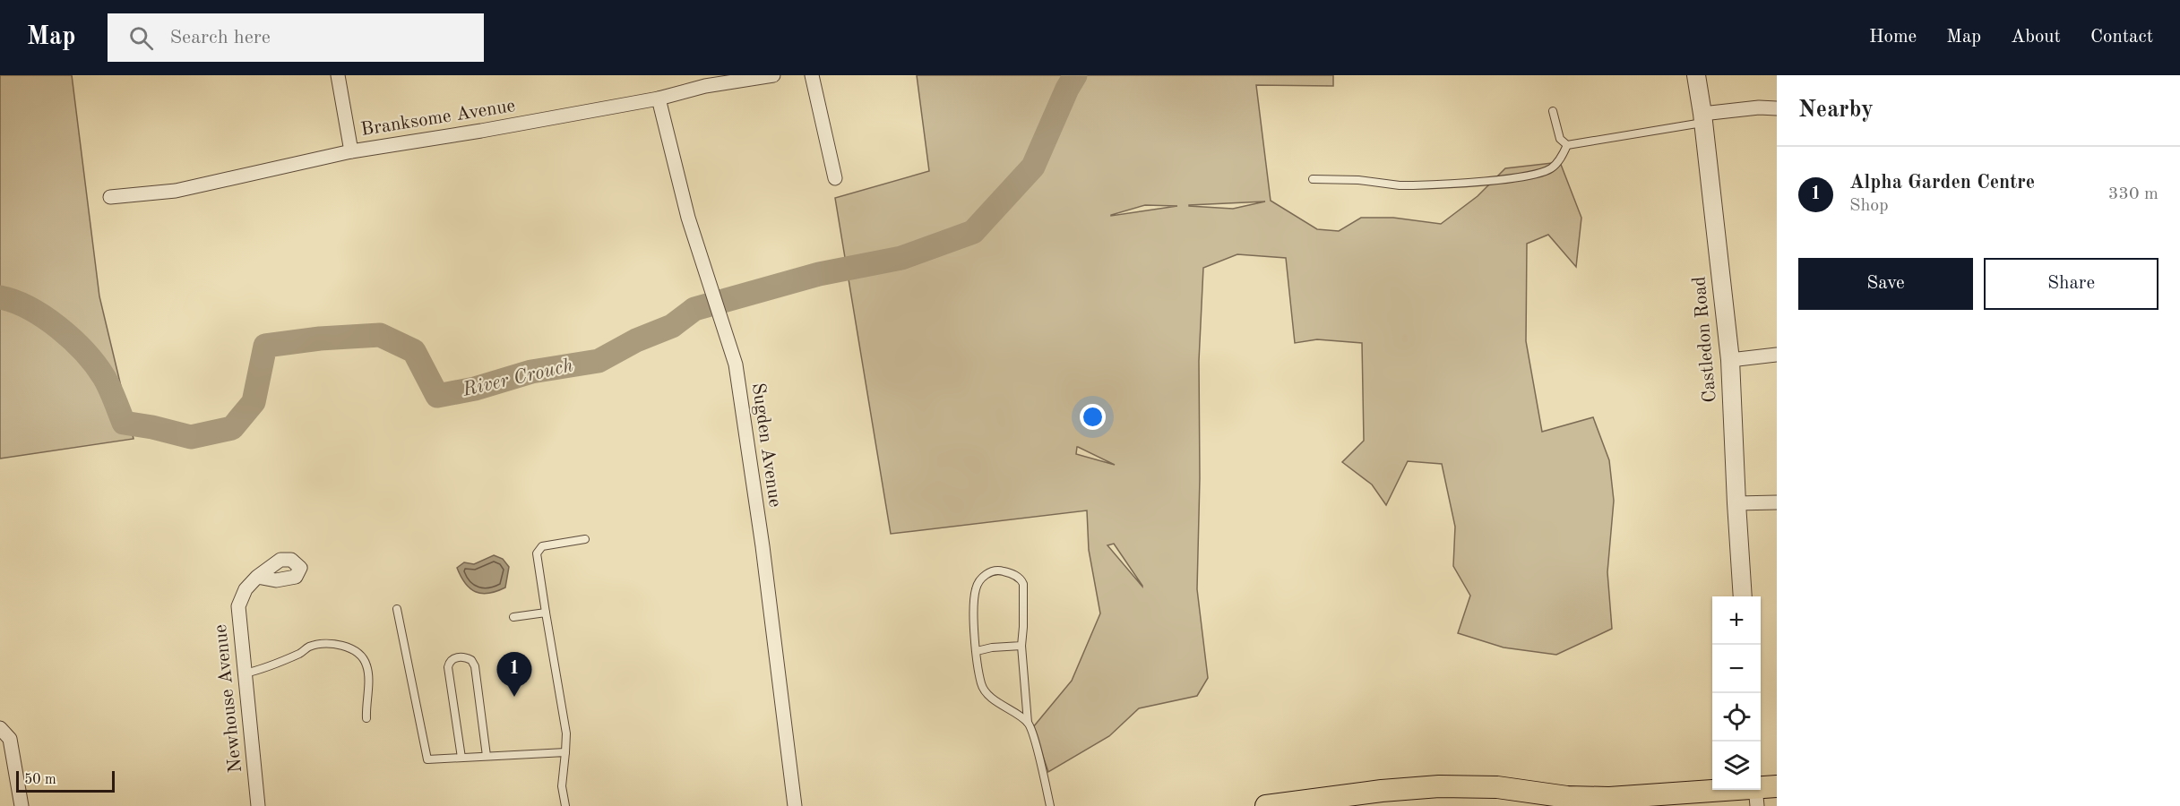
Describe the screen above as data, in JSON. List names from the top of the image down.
{
  "streets": {
    "street": [
      "Branksome Avenue",
      "Castledon Road",
      "Sugden Avenue",
      "Newhouse Avenue"
    ]
  },
  "crossings": [
    ["Branksome Avenue", "Sugden Avenue"]
  ],
  "water": ["River Crouch"],
  "scale_bar": "50 m",
  "page": {
    "header": "Map",
    "search": "Search here",
    "nav": [
      "Home",
      "Map",
      "About",
      "Contact"
    ],
    "heading": "Nearby",
    "list": [
      {
        "mark": "1",
        "name": "Alpha Garden Centre",
        "note": "Shop",
        "value": "330 m"
      }
    ],
    "buttons": ["Save", "Share"],
    "map_buttons": ["+", "−"],
    "pins": "1",
    "scale": "50 m"
  }
}
